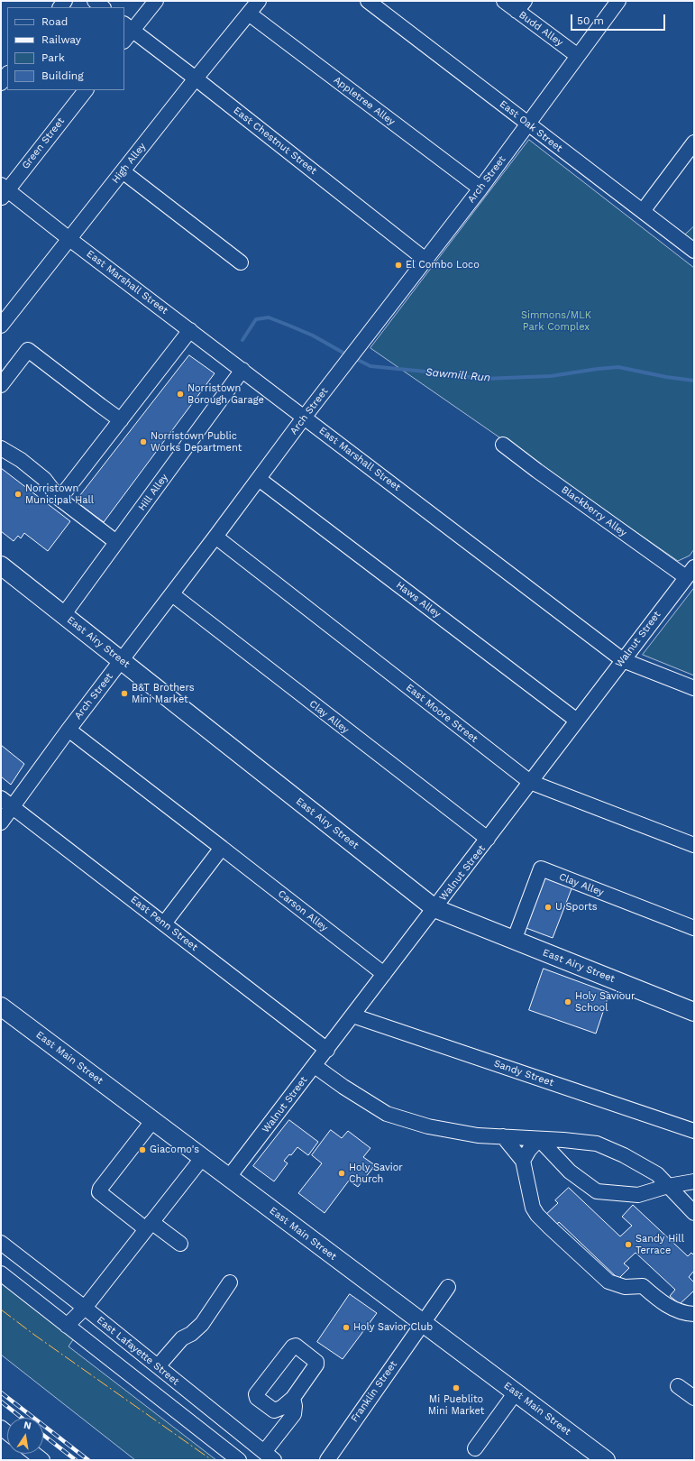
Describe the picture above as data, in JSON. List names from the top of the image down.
{
  "streets": {
    "main road": ["East Airy Street", "East Main Street"],
    "street": [
      "Budd Alley",
      "Appletree Alley",
      "East Oak Street",
      "East Chestnut Street",
      "Green Street",
      "High Alley",
      "Arch Street",
      "East Marshall Street",
      "Hill Alley",
      "Blackberry Alley",
      "Haws Alley",
      "Walnut Street",
      "East Moore Street",
      "Clay Alley",
      "Carson Alley",
      "East Penn Street",
      "Sandy Street",
      "East Lafayette Street",
      "Franklin Street"
    ]
  },
  "crossings": [
    ["Budd Alley", "Arch Street"],
    ["Appletree Alley", "High Alley"],
    ["Appletree Alley", "Arch Street"],
    ["East Oak Street", "Arch Street"],
    ["East Chestnut Street", "High Alley"],
    ["East Chestnut Street", "Arch Street"],
    ["Green Street", "East Marshall Street"],
    ["High Alley", "East Marshall Street"],
    ["Arch Street", "East Marshall Street"],
    ["Arch Street", "Haws Alley"],
    ["Arch Street", "East Airy Street"],
    ["Arch Street", "East Moore Street"],
    ["Arch Street", "Clay Alley"],
    ["Arch Street", "Carson Alley"],
    ["Arch Street", "East Penn Street"],
    ["East Marshall Street", "Hill Alley"],
    ["East Marshall Street", "Walnut Street"],
    ["Hill Alley", "East Airy Street"],
    ["Blackberry Alley", "Walnut Street"],
    ["Haws Alley", "Walnut Street"],
    ["Walnut Street", "East Airy Street"],
    ["Walnut Street", "East Moore Street"],
    ["Walnut Street", "Clay Alley"],
    ["Walnut Street", "Carson Alley"],
    ["Walnut Street", "East Penn Street"],
    ["Walnut Street", "East Main Street"],
    ["Walnut Street", "Sandy Street"],
    ["East Airy Street", "Clay Alley"],
    ["East Main Street", "Franklin Street"]
  ],
  "water": ["Sawmill Run"],
  "parks": ["Simmons/MLK Park Complex"],
  "places": [
    "El Combo Loco",
    "Norristown Borough Garage",
    "Norristown Public Works Department",
    "Norristown Municipal Hall",
    "B&T Brothers Mini Market",
    "U Sports",
    "Holy Saviour School",
    "Giacomo's",
    "Holy Savior Church",
    "Sandy Hill Terrace",
    "Holy Savior Club",
    "Mi Pueblito Mini Market"
  ],
  "legend": [
    "Road",
    "Railway",
    "Park",
    "Building"
  ],
  "scale_bar": "50 m",
  "north": "top"
}
